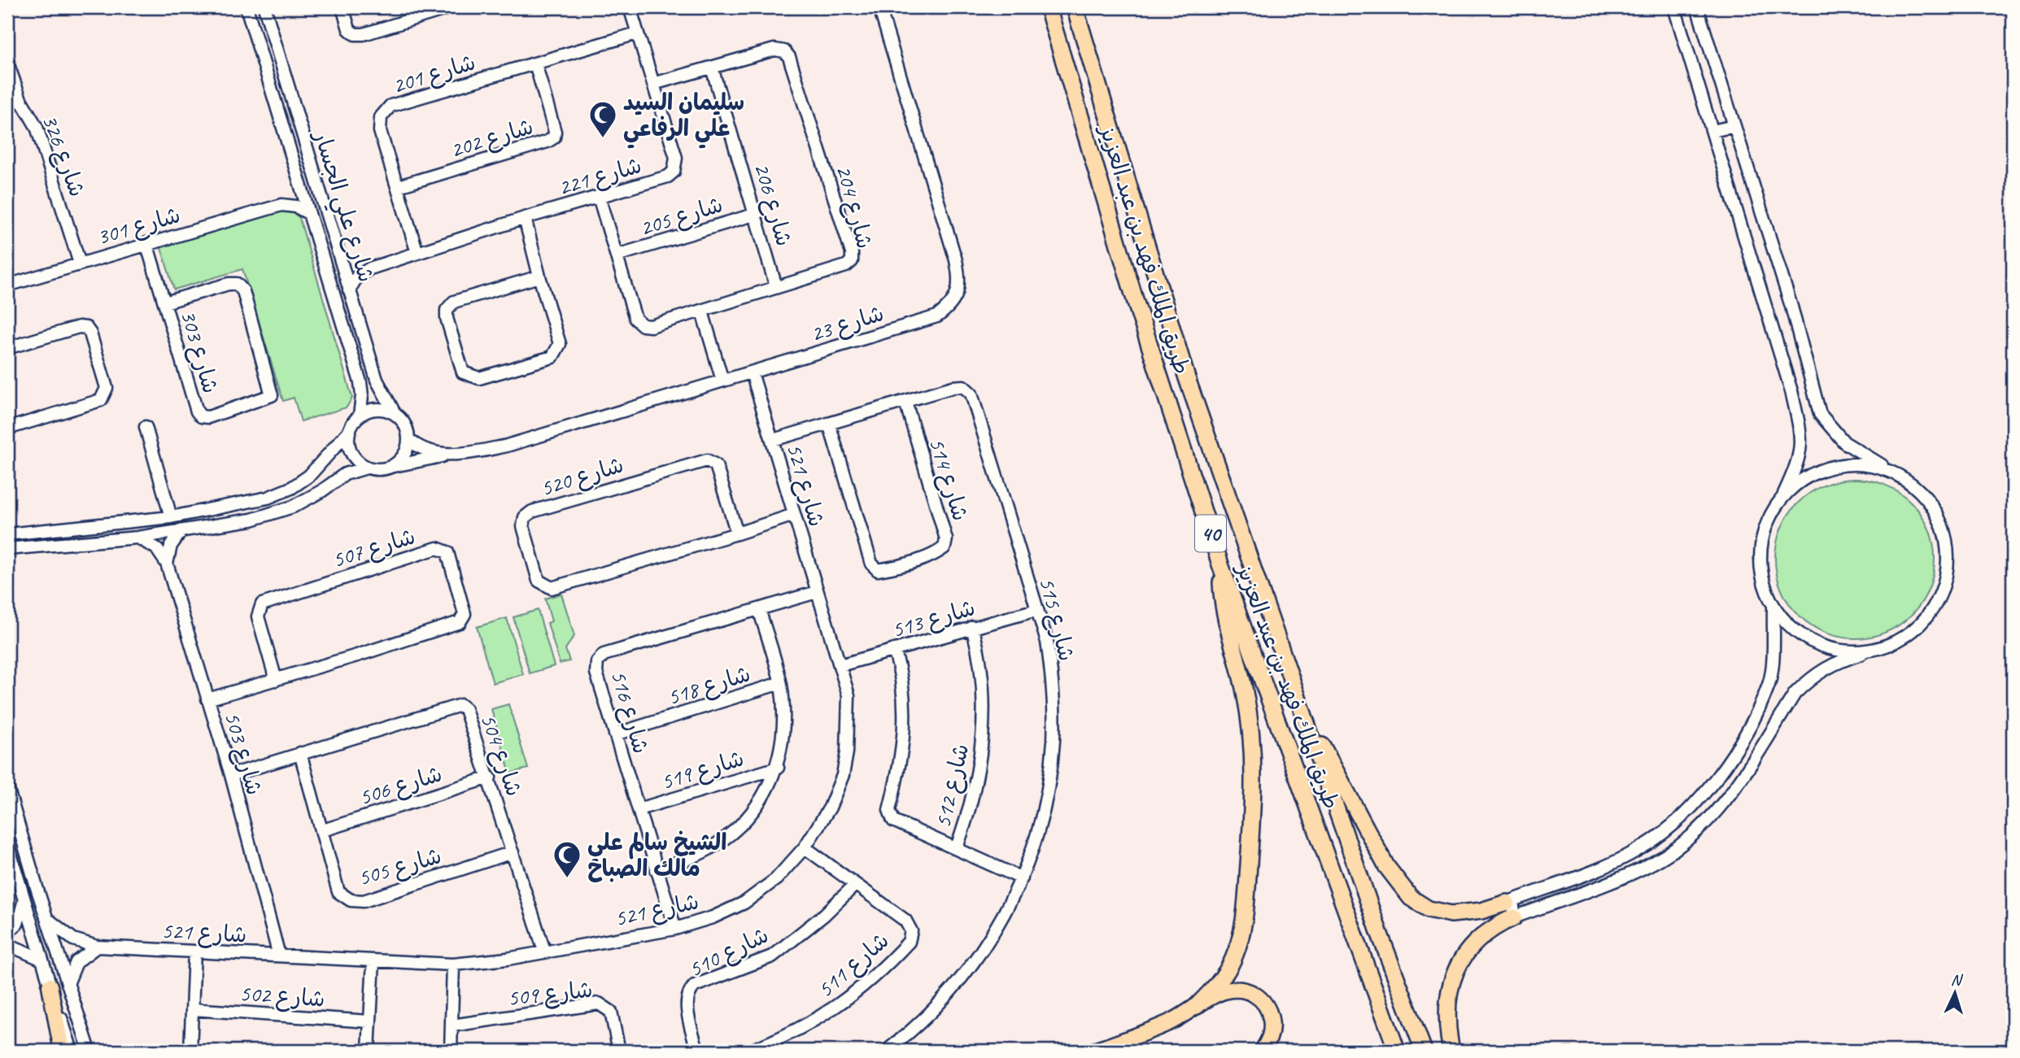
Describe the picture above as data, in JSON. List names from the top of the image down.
{
  "streets": {
    "highway": ["طريق الملك فهد بن عبد العزيز", "40"],
    "street": [
      "شارع 201",
      "شارع 202",
      "شارع 326",
      "شارع 221",
      "شارع 206",
      "شارع علي الجسار",
      "شارع 204",
      "شارع 205",
      "شارع 301",
      "شارع 23",
      "شارع 303",
      "شارع 520",
      "شارع 514",
      "شارع 521",
      "شارع 507",
      "شارع 513",
      "شارع 515",
      "شارع 518",
      "شارع 516",
      "شارع 503",
      "شارع 504",
      "شارع 519",
      "شارع 506",
      "شارع 512",
      "شارع 505",
      "شارع 510",
      "شارع 511",
      "شارع 509",
      "شارع 502"
    ]
  },
  "crossings": [
    ["شارع 201", "شارع 202"],
    ["شارع 201", "شارع 221"],
    ["شارع 326", "شارع 301"],
    ["شارع 221", "شارع علي الجسار"],
    ["شارع 221", "شارع 204"],
    ["شارع 206", "شارع 204"],
    ["شارع 206", "شارع 205"],
    ["شارع علي الجسار", "شارع 23"],
    ["شارع 204", "شارع 205"],
    ["شارع 301", "شارع 303"],
    ["شارع 23", "شارع 521"],
    ["شارع 520", "شارع 521"],
    ["شارع 514", "شارع 515"],
    ["شارع 521", "شارع 513"],
    ["شارع 521", "شارع 515"],
    ["شارع 521", "شارع 516"],
    ["شارع 521", "شارع 503"],
    ["شارع 521", "شارع 504"],
    ["شارع 521", "شارع 511"],
    ["شارع 507", "شارع 503"],
    ["شارع 513", "شارع 515"],
    ["شارع 513", "شارع 512"],
    ["شارع 518", "شارع 516"],
    ["شارع 516", "شارع 519"],
    ["شارع 503", "شارع 504"],
    ["شارع 504", "شارع 506"],
    ["شارع 504", "شارع 505"],
    ["شارع 506", "شارع 505"],
    ["شارع 510", "شارع 511"]
  ],
  "places": {
    "mosque": ["سليمان السيد علي الرفاعي", "الشيخ سالم علي مالك الصباح"]
  },
  "north": "top"
}
